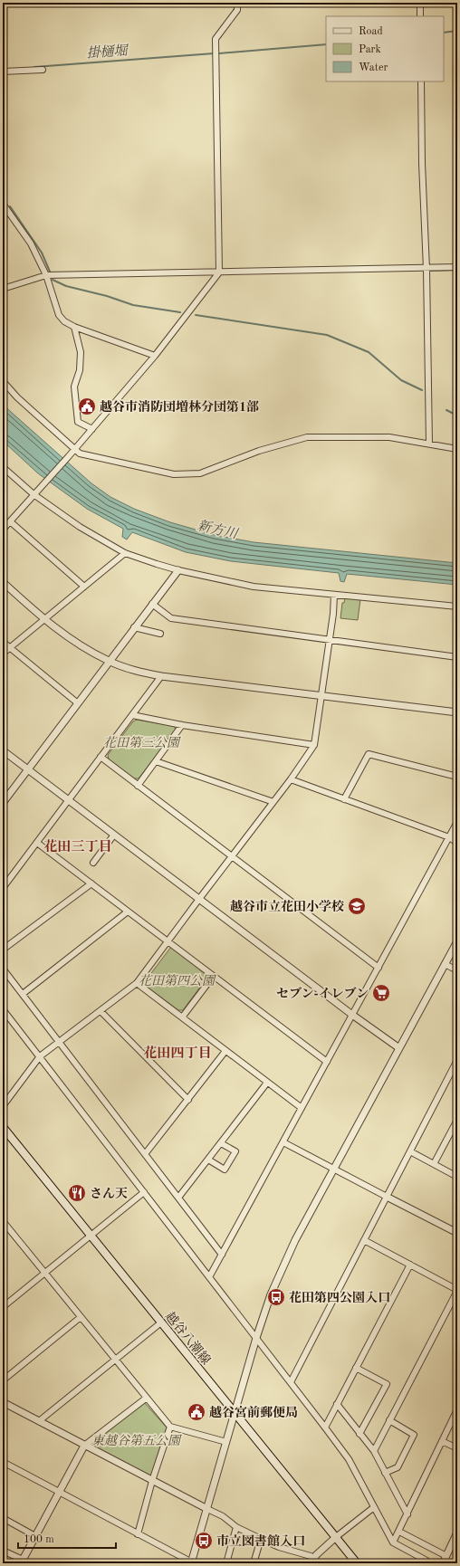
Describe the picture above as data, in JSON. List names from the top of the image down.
{
  "streets": {
    "main road": ["越谷八潮線"]
  },
  "districts": ["花田三丁目", "花田四丁目"],
  "water": ["掛樋堀", "新方川"],
  "parks": ["花田第三公園", "花田第四公園", "東越谷第五公園"],
  "places": {
    "public building": ["越谷市消防団増林分団第1部", "越谷宮前郵便局"],
    "school or university": ["越谷市立花田小学校"],
    "supermarket": ["セブン-イレブン"],
    "restaurant": ["さん天"],
    "bus stop": ["花田第四公園入口", "市立図書館入口"]
  },
  "legend": ["Road", "Park", "Water"],
  "scale_bar": "100 m"
}
